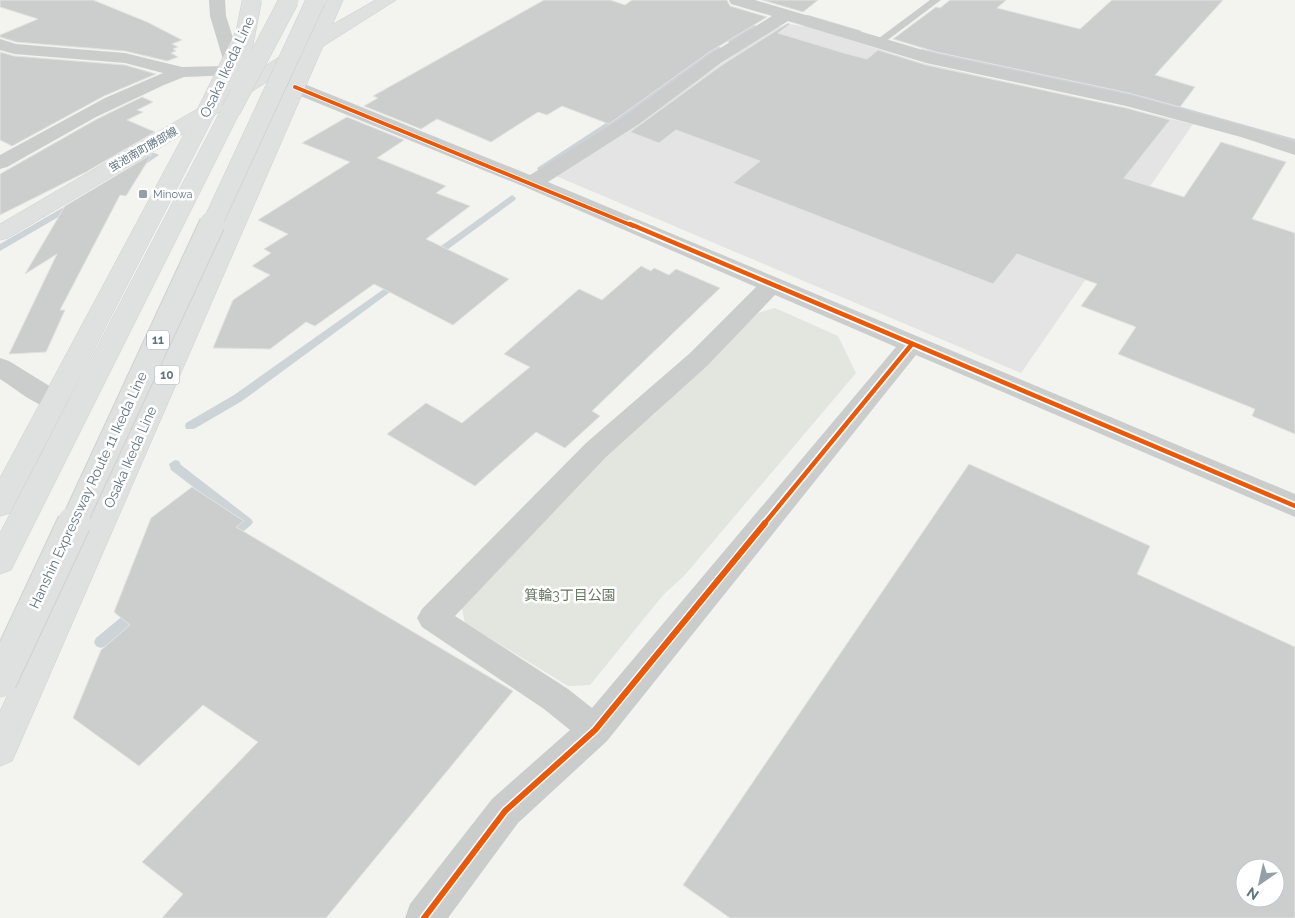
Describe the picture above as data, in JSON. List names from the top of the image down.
{
  "streets": {
    "main road": [
      "Osaka Ikeda Line",
      "蛍池南町勝部線",
      "11",
      "10",
      "Hanshin Expressway Route 11 Ikeda Line"
    ]
  },
  "crossings": [
    ["Osaka Ikeda Line", "蛍池南町勝部線"]
  ],
  "parks": ["箕輪3丁目公園"],
  "places": {
    "transit": ["Minowa"]
  },
  "north": "bottom left"
}
